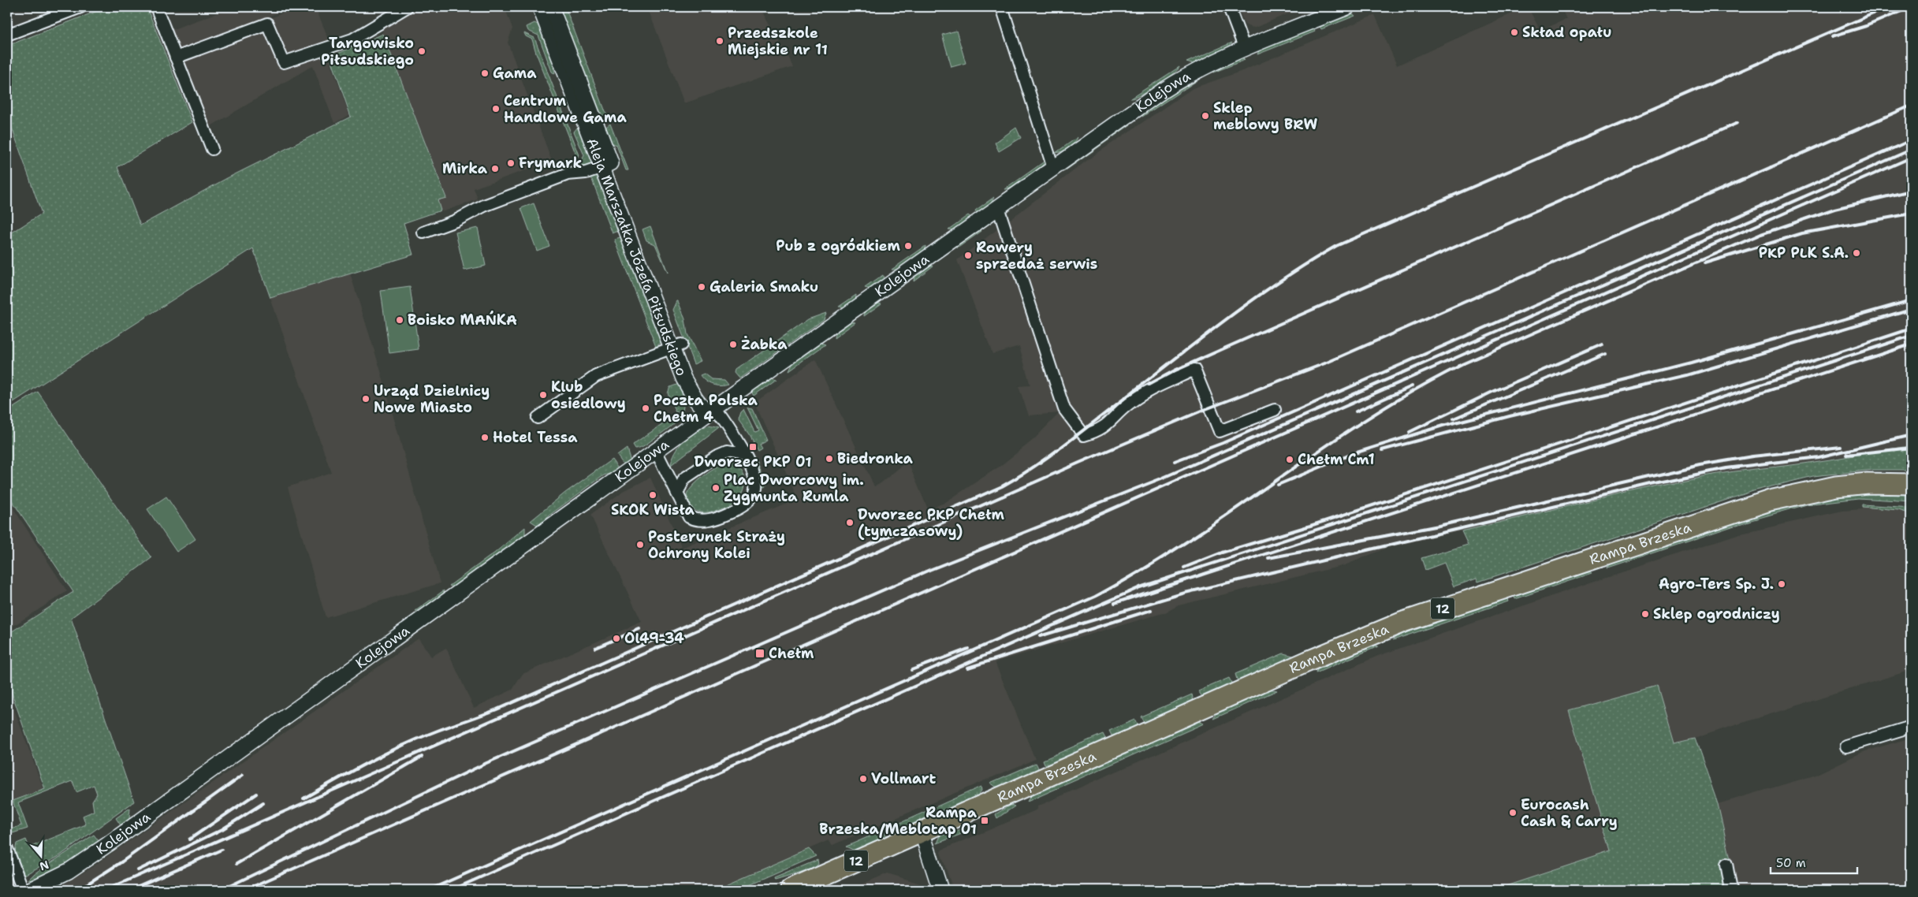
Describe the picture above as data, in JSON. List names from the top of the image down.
{
  "streets": {
    "highway": ["Rampa Brzeska", "12"],
    "street": ["Kolejowa", "Aleja Marszałka Józefa Piłsudskiego"]
  },
  "crossings": [
    ["Kolejowa", "Aleja Marszałka Józefa Piłsudskiego"]
  ],
  "places": {
    "other": [
      "Skład opału",
      "Przedszkole Miejskie nr 11",
      "Targowisko Piłsudskiego",
      "Gama",
      "Centrum Handlowe Gama",
      "Sklep meblowy BRW",
      "Frymark",
      "Mirka",
      "Pub z ogródkiem",
      "PKP PLK S.A.",
      "Rowery sprzedaż serwis",
      "Galeria Smaku",
      "Boisko MAŃKA",
      "Żabka",
      "Klub osiedlowy",
      "Urząd Dzielnicy Nowe Miasto",
      "Poczta Polska Chełm 4",
      "Hotel Tessa",
      "Biedronka",
      "Chełm Cm1",
      "Plac Dworcowy im. Zygmunta Rumla",
      "SKOK Wisła",
      "Dworzec PKP Chełm (tymczasowy)",
      "Posterunek Straży Ochrony Kolei",
      "Agro-Ters Sp. J.",
      "Sklep ogrodniczy",
      "Ol49-34",
      "Vollmart",
      "Eurocash Cash & Carry"
    ],
    "transit": ["Dworzec PKP 01", "Chełm", "Rampa Brzeska/Meblotap 01"]
  },
  "scale_bar": "50 m",
  "north": "bottom"
}
